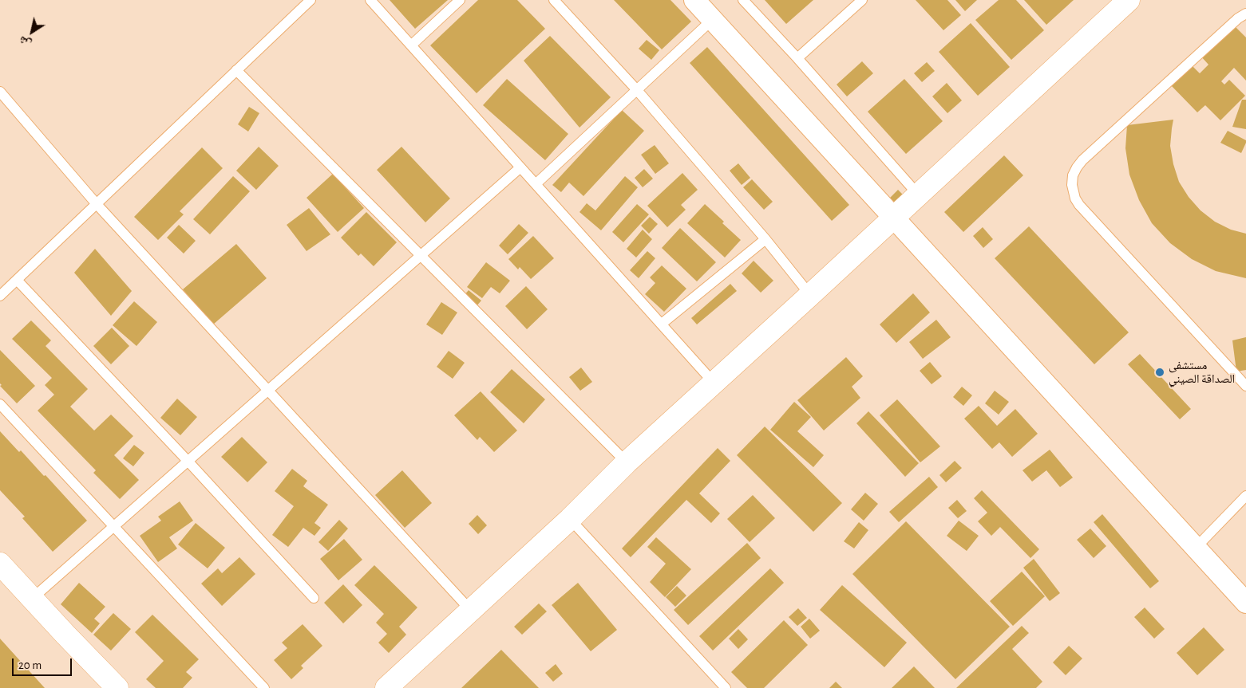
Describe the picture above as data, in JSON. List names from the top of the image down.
{
  "places": ["مستشفى الصداقة الصيني"],
  "scale_bar": "20 m",
  "north": "bottom left"
}
